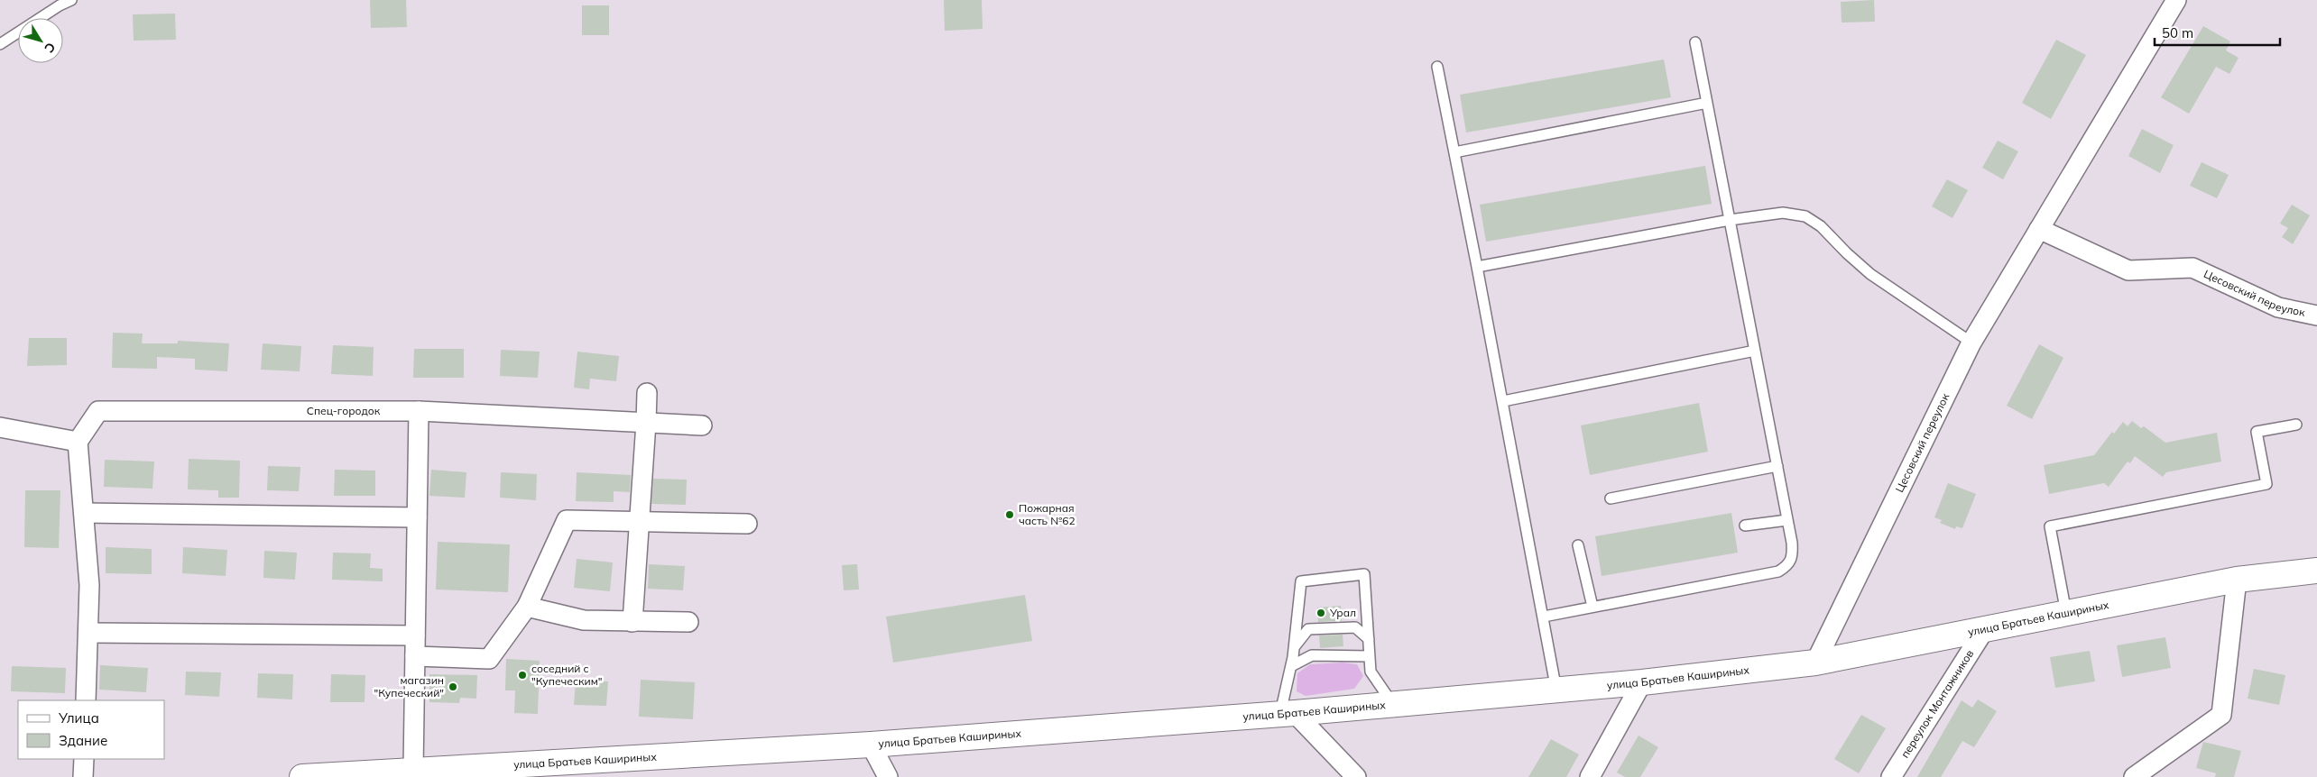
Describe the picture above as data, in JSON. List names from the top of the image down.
{
  "streets": {
    "main road": ["улица Братьев Кашириных"],
    "street": ["Цесовский переулок", "Спец-городок", "переулок Монтажников"]
  },
  "crossings": [
    ["Цесовский переулок", "улица Братьев Кашириных"],
    ["улица Братьев Кашириных", "переулок Монтажников"]
  ],
  "places": [
    "Пожарная часть №62",
    "Урал",
    "соседний с \"Купеческим\"",
    "магазин \"Купеческий\""
  ],
  "legend": ["Улица", "Здание"],
  "scale_bar": "50 m",
  "north": "bottom right"
}
